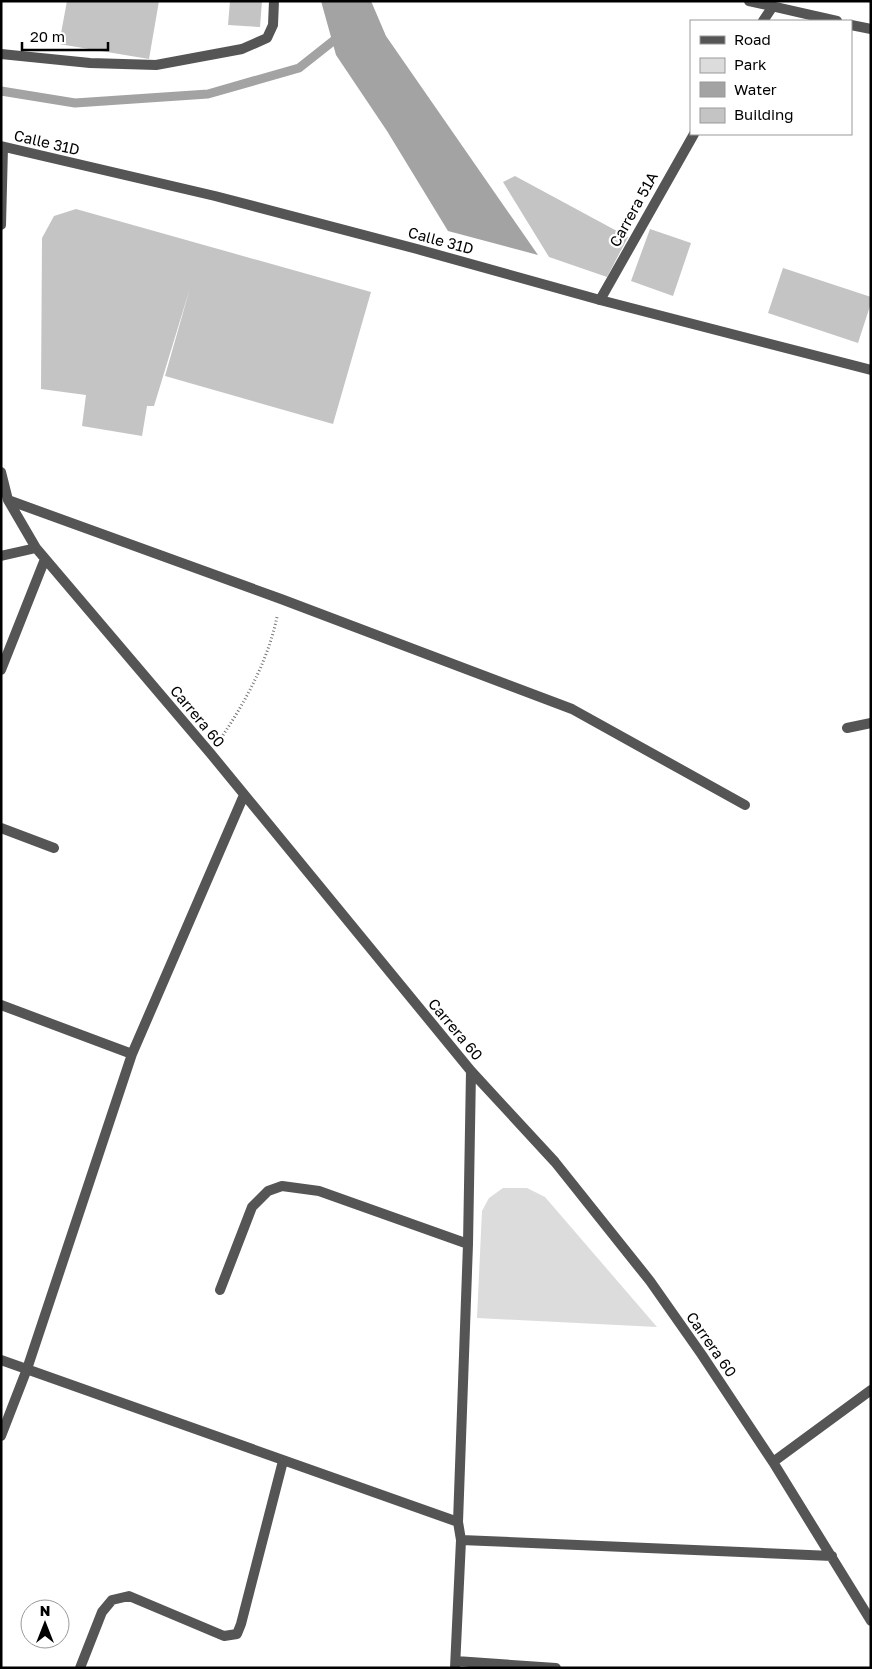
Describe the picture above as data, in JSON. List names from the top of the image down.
{
  "streets": {
    "street": ["Calle 31D", "Carrera 51A", "Carrera 60"]
  },
  "crossings": [
    ["Calle 31D", "Carrera 51A"]
  ],
  "legend": [
    "Road",
    "Park",
    "Water",
    "Building"
  ],
  "scale_bar": "20 m",
  "north": "top"
}
